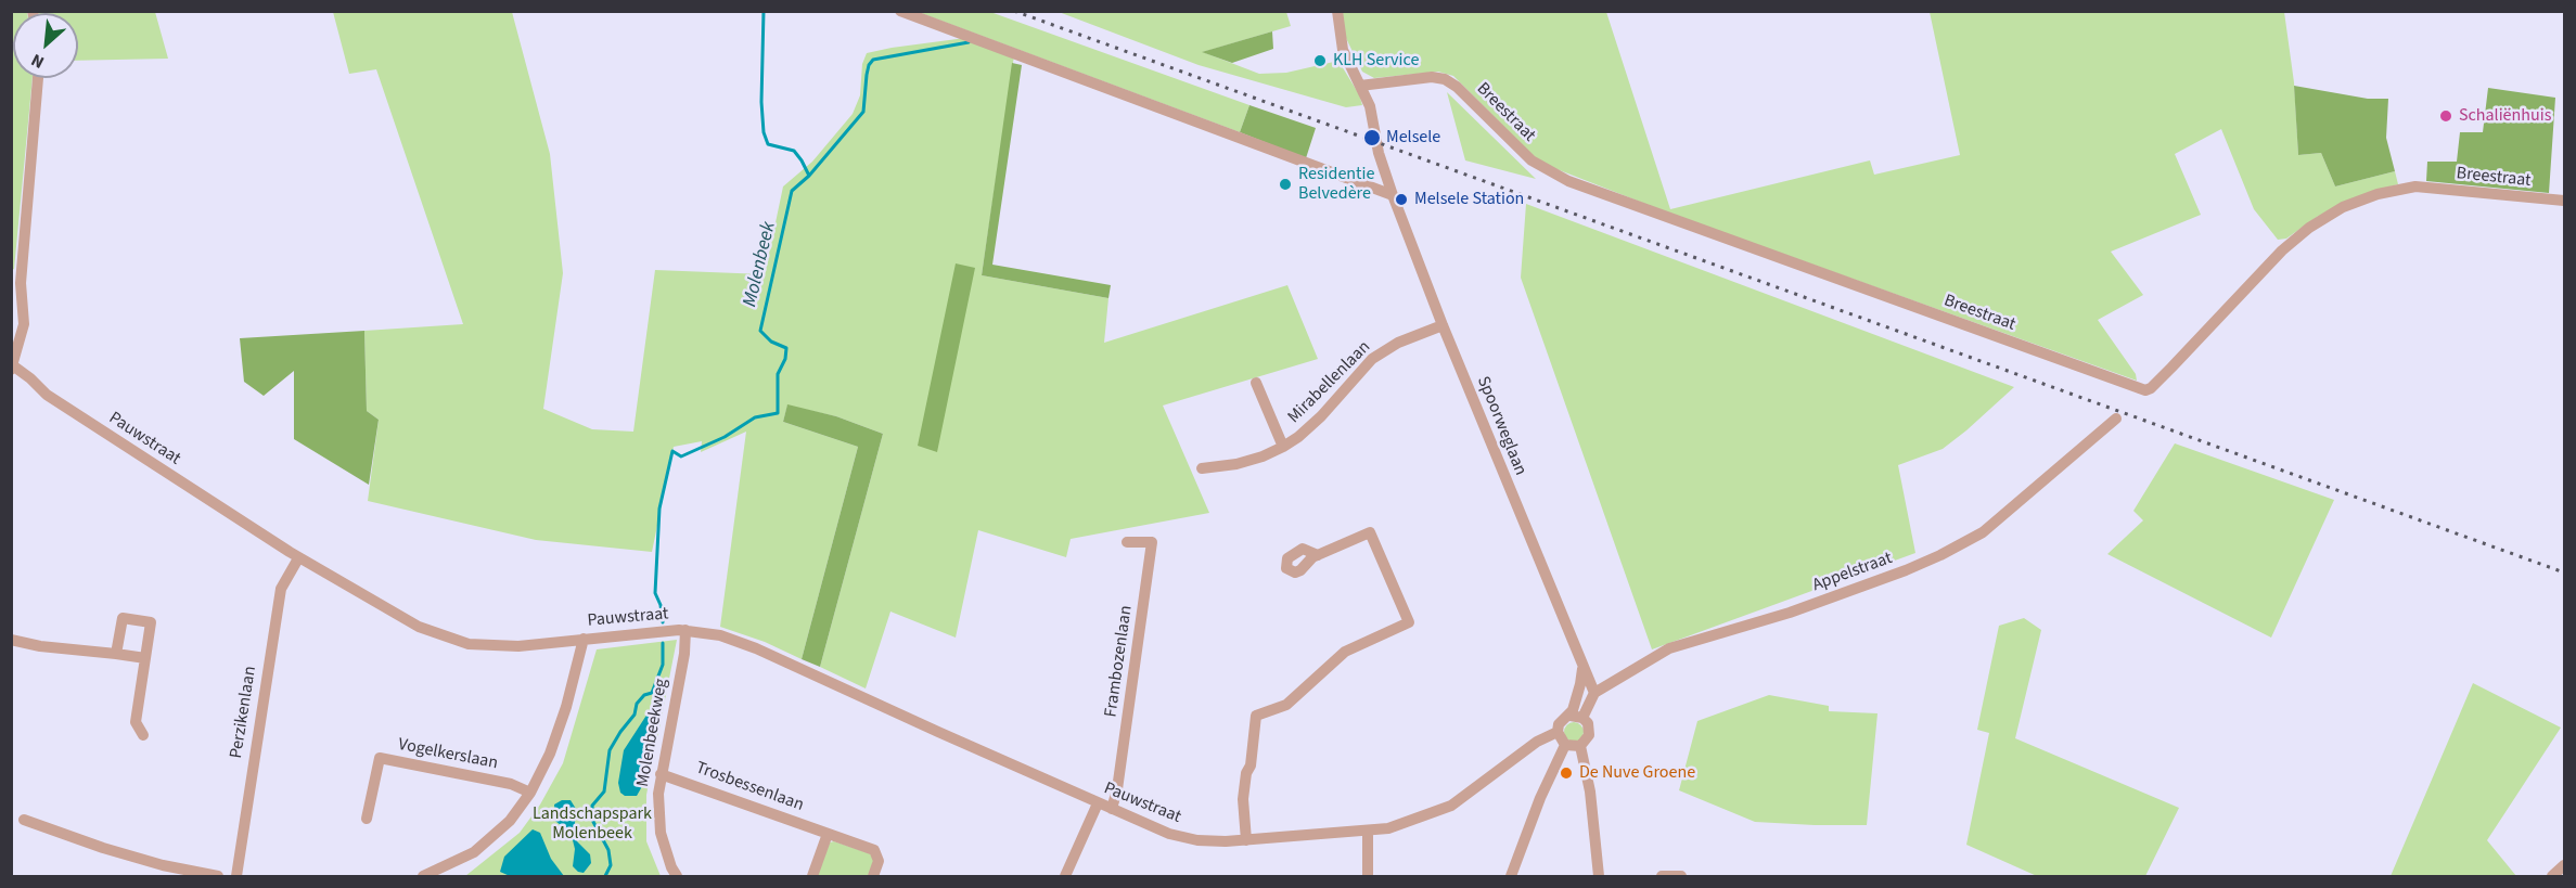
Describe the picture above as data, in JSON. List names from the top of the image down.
{
  "streets": {
    "street": [
      "Breestraat",
      "Mirabellenlaan",
      "Spoorweglaan",
      "Pauwstraat",
      "Appelstraat",
      "Frambozenlaan",
      "Perzikenlaan",
      "Molenbeekweg",
      "Vogelkerslaan",
      "Trosbessenlaan"
    ]
  },
  "crossings": [
    ["Breestraat", "Spoorweglaan"],
    ["Mirabellenlaan", "Spoorweglaan"],
    ["Spoorweglaan", "Appelstraat"],
    ["Pauwstraat", "Frambozenlaan"],
    ["Pauwstraat", "Perzikenlaan"],
    ["Pauwstraat", "Molenbeekweg"],
    ["Molenbeekweg", "Trosbessenlaan"]
  ],
  "water": ["Molenbeek"],
  "parks": ["Landschapspark Molenbeek"],
  "places": [
    "KLH Service",
    "Schaliënhuis",
    "Melsele",
    "Residentie Belvedère",
    "Melsele Station",
    "De Nuve Groene"
  ],
  "north": "bottom left"
}
